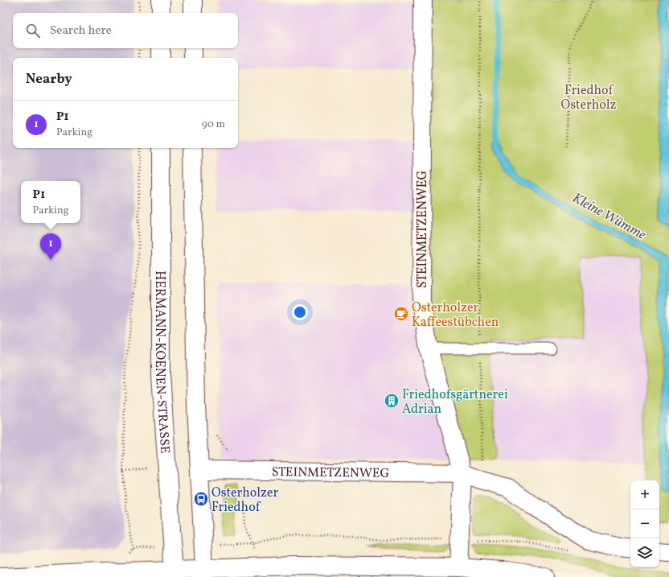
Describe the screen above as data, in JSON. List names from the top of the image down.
{
  "streets": {
    "main road": ["STEINMETZENWEG", "HERMANN-KOENEN-STRASSE"]
  },
  "water": ["Kleine Wümme"],
  "parks": ["Friedhof Osterholz"],
  "places": {
    "cafe": ["Osterholzer Kaffeestübchen"],
    "building": ["Friedhofsgärtnerei Adrian"],
    "bus stop": ["Osterholzer Friedhof"]
  },
  "page": {
    "search": "Search here",
    "heading": "Nearby",
    "list": [
      {
        "mark": "1",
        "name": "P1",
        "note": "Parking",
        "value": "90 m"
      }
    ],
    "popup": ["P1", "Parking"],
    "pins": "1",
    "map_buttons": ["+", "−"]
  }
}
